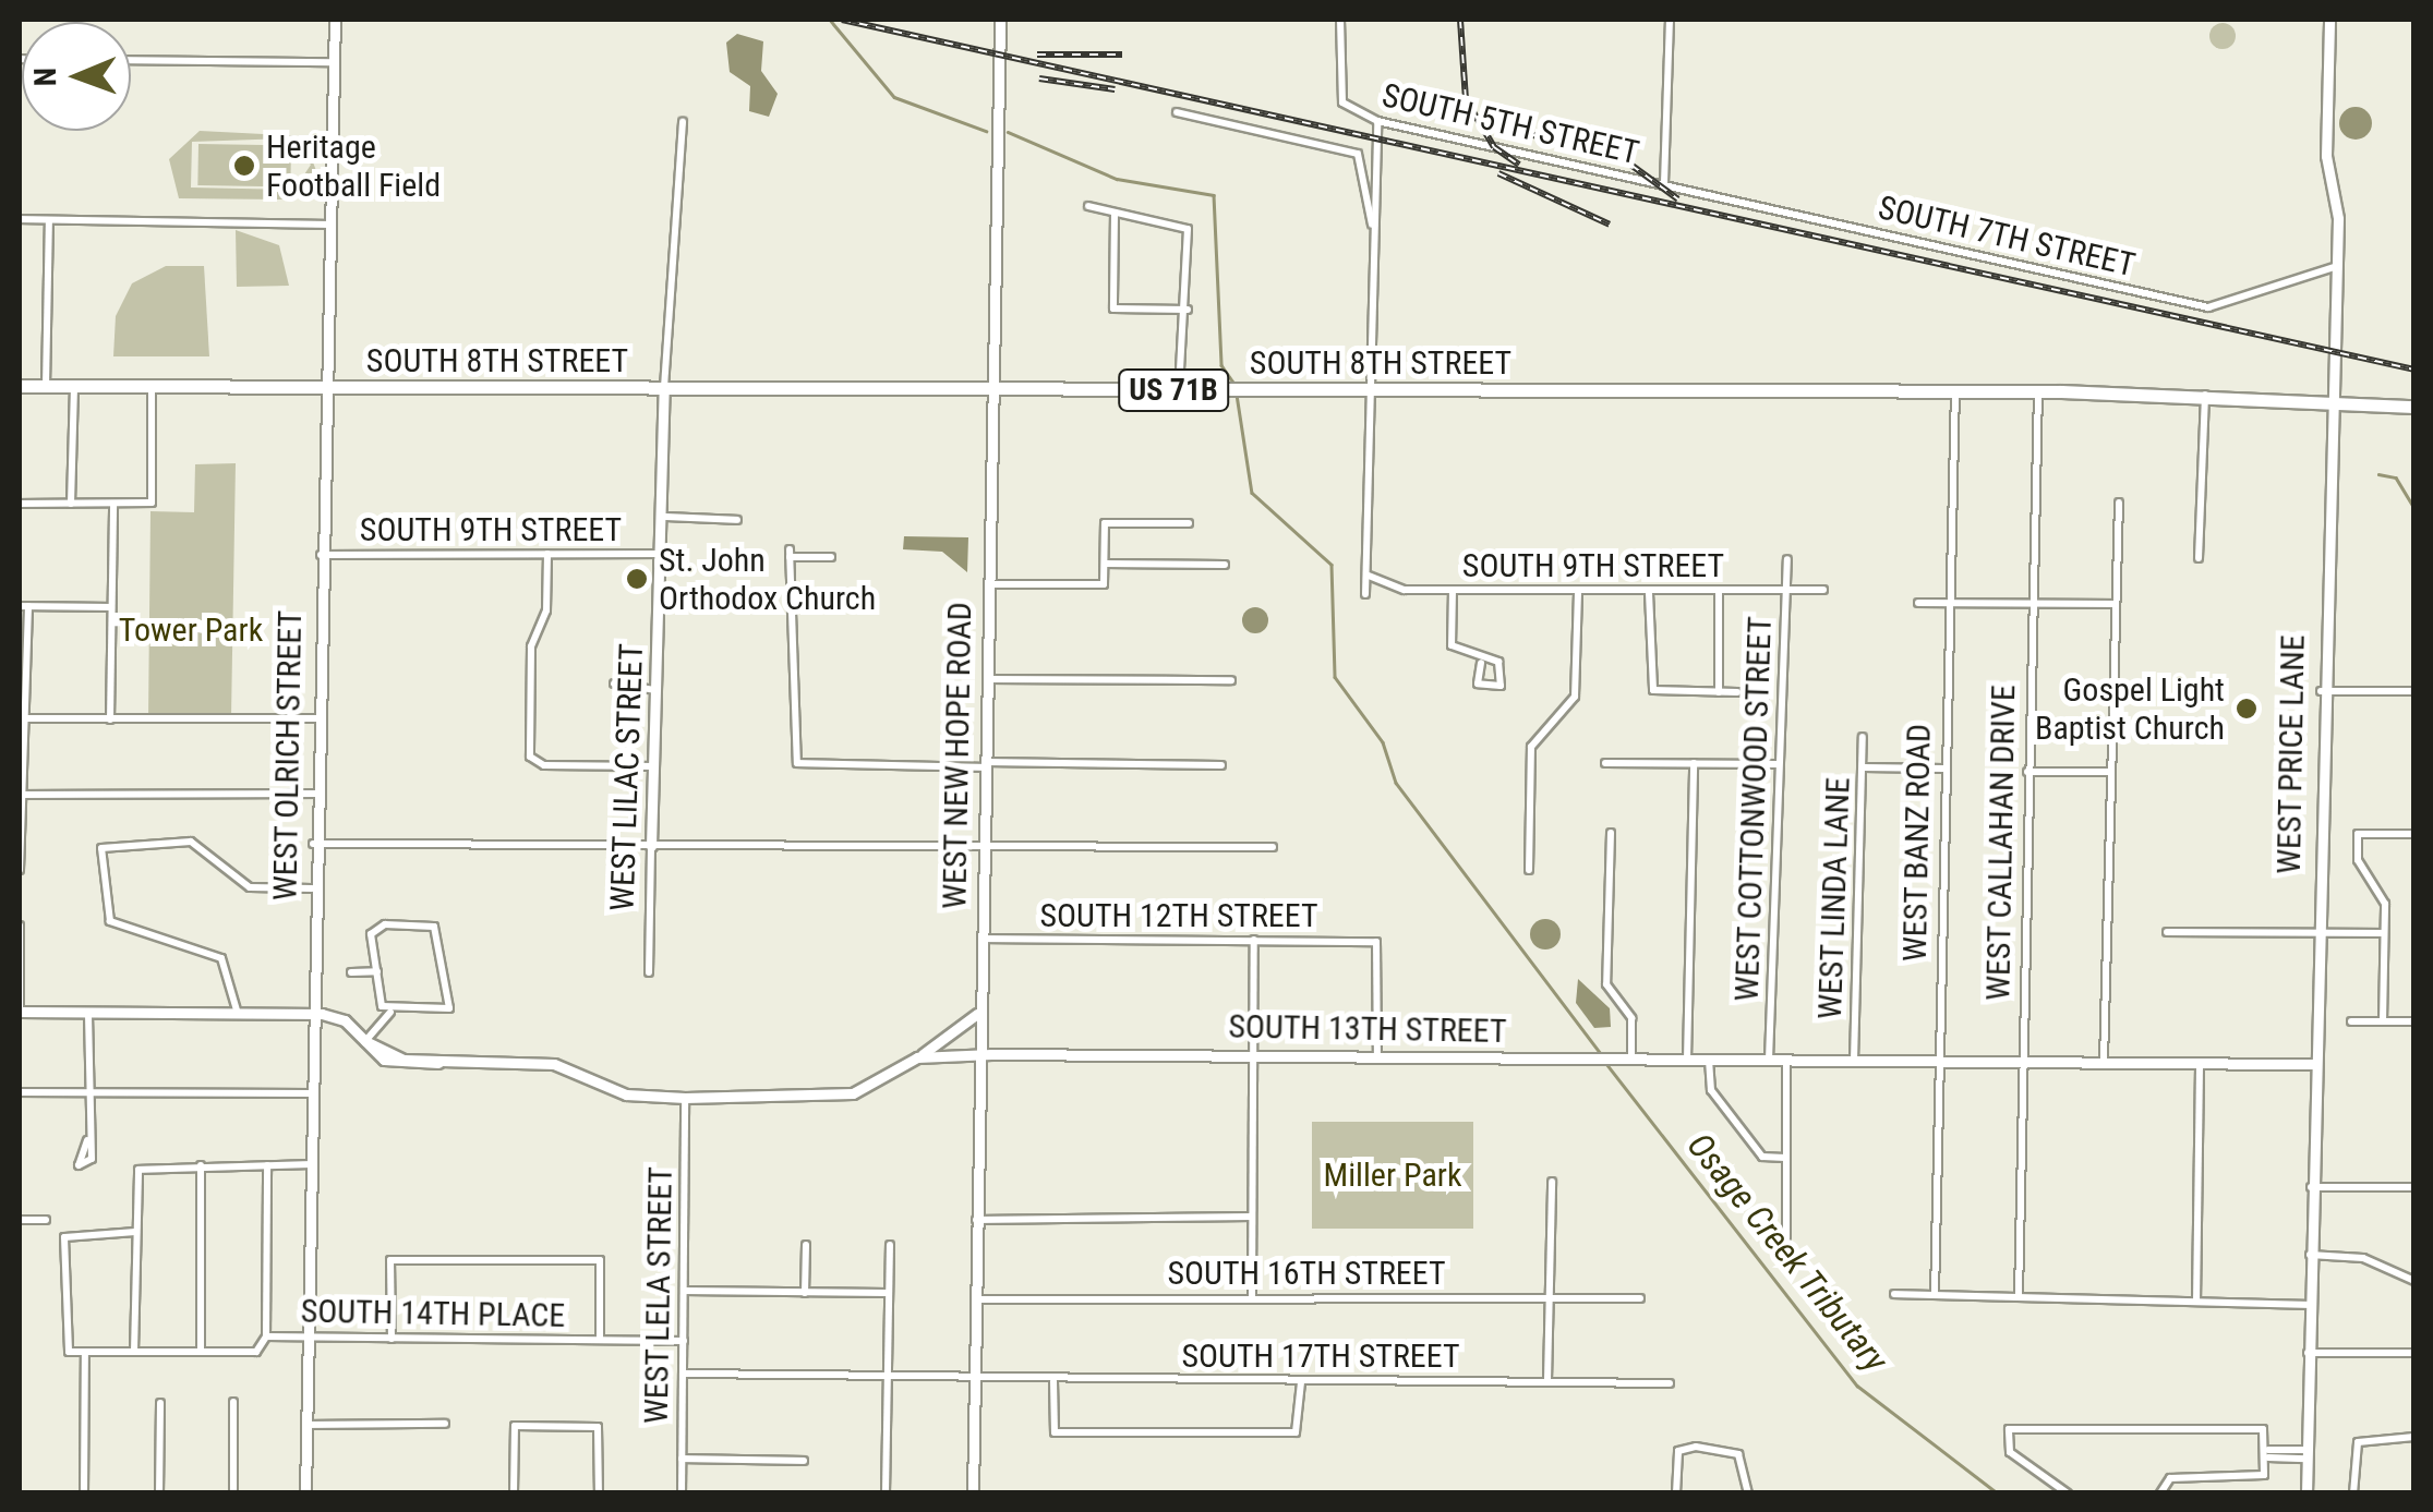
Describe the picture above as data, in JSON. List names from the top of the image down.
{
  "streets": {
    "main road": ["SOUTH 8TH STREET", "US 71B"],
    "street": [
      "SOUTH 5TH STREET",
      "SOUTH 7TH STREET",
      "SOUTH 9TH STREET",
      "WEST PRICE LANE",
      "WEST OLRICH STREET",
      "WEST NEW HOPE ROAD",
      "WEST LILAC STREET",
      "WEST COTTONWOOD STREET",
      "WEST BANZ ROAD",
      "WEST CALLAHAN DRIVE",
      "WEST LINDA LANE",
      "SOUTH 12TH STREET",
      "SOUTH 13TH STREET",
      "SOUTH 16TH STREET",
      "WEST LELA STREET",
      "SOUTH 14TH PLACE",
      "SOUTH 17TH STREET"
    ]
  },
  "crossings": [
    ["SOUTH 5TH STREET", "SOUTH 7TH STREET"],
    ["SOUTH 7TH STREET", "WEST PRICE LANE"],
    ["SOUTH 8TH STREET", "WEST PRICE LANE"],
    ["SOUTH 8TH STREET", "WEST OLRICH STREET"],
    ["SOUTH 8TH STREET", "WEST NEW HOPE ROAD"],
    ["SOUTH 8TH STREET", "WEST LILAC STREET"],
    ["SOUTH 8TH STREET", "WEST BANZ ROAD"],
    ["SOUTH 8TH STREET", "WEST CALLAHAN DRIVE"],
    ["SOUTH 9TH STREET", "WEST OLRICH STREET"],
    ["SOUTH 9TH STREET", "WEST LILAC STREET"],
    ["SOUTH 9TH STREET", "WEST COTTONWOOD STREET"],
    ["WEST PRICE LANE", "SOUTH 13TH STREET"],
    ["WEST OLRICH STREET", "SOUTH 13TH STREET"],
    ["WEST OLRICH STREET", "SOUTH 14TH PLACE"],
    ["WEST NEW HOPE ROAD", "SOUTH 12TH STREET"],
    ["WEST NEW HOPE ROAD", "SOUTH 13TH STREET"],
    ["WEST NEW HOPE ROAD", "SOUTH 16TH STREET"],
    ["WEST NEW HOPE ROAD", "SOUTH 17TH STREET"],
    ["WEST COTTONWOOD STREET", "SOUTH 13TH STREET"],
    ["WEST BANZ ROAD", "SOUTH 13TH STREET"],
    ["WEST CALLAHAN DRIVE", "SOUTH 13TH STREET"],
    ["WEST LINDA LANE", "SOUTH 13TH STREET"],
    ["SOUTH 12TH STREET", "SOUTH 13TH STREET"],
    ["SOUTH 13TH STREET", "WEST LELA STREET"],
    ["WEST LELA STREET", "SOUTH 14TH PLACE"]
  ],
  "water": ["Osage Creek Tributary"],
  "parks": ["Tower Park", "Miller Park"],
  "places": ["Heritage Football Field", "St. John Orthodox Church", "Gospel Light Baptist Church"],
  "north": "left"
}
